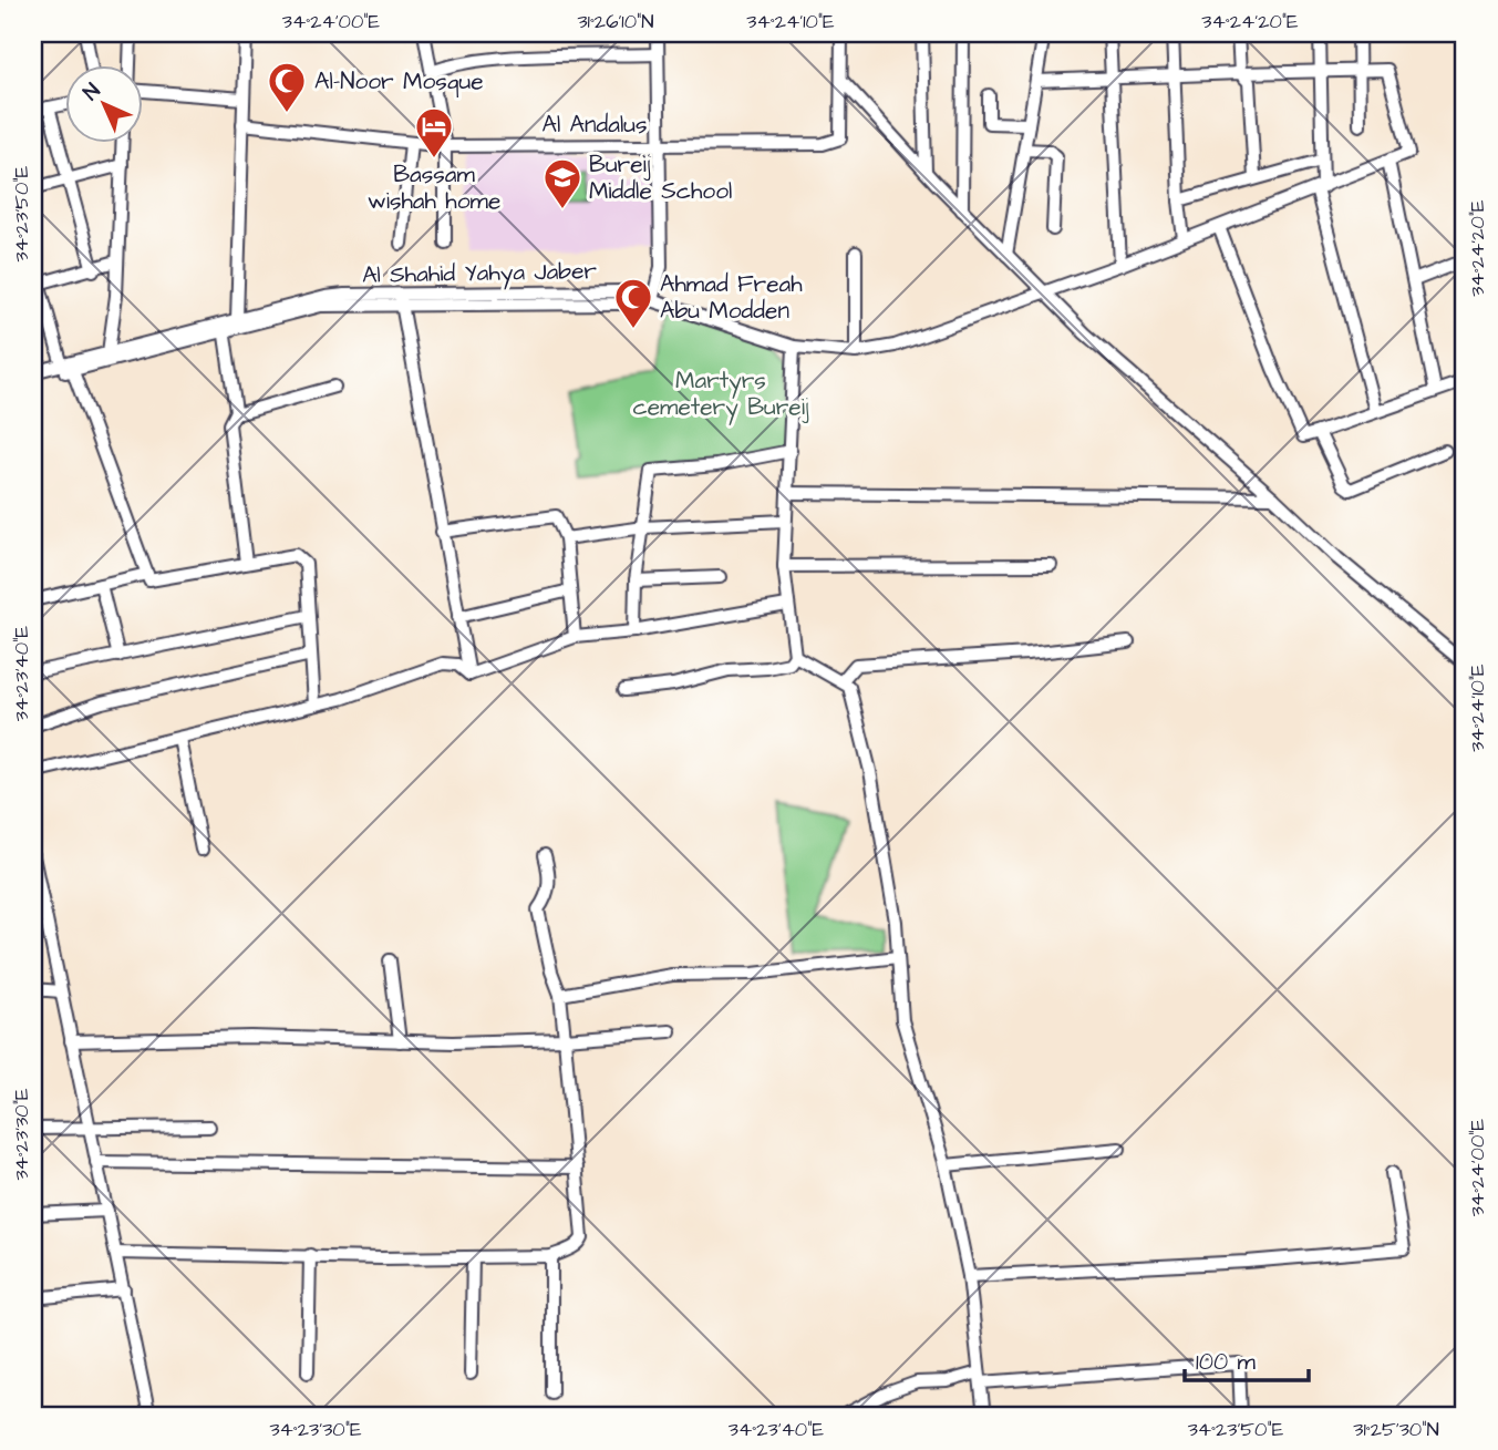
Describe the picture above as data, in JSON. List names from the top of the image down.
{
  "streets": {
    "street": ["Al Andalus", "Al Shahid Yahya Jaber"]
  },
  "parks": ["Martyrs cemetery Bureij"],
  "places": {
    "mosque": ["Al-Noor Mosque", "Ahmad Freah Abu Modden"],
    "hotel": ["Bassam wishah home"],
    "school or university": ["Bureij Middle School"]
  },
  "scale_bar": "100 m",
  "north": "top left",
  "coordinates": [
    "34°24'00\"E",
    "31°26'10\"N",
    "34°24'10\"E",
    "34°24'20\"E",
    "34°23'50\"E",
    "34°23'40\"E",
    "34°23'30\"E",
    "31°25'30\"N"
  ]
}
